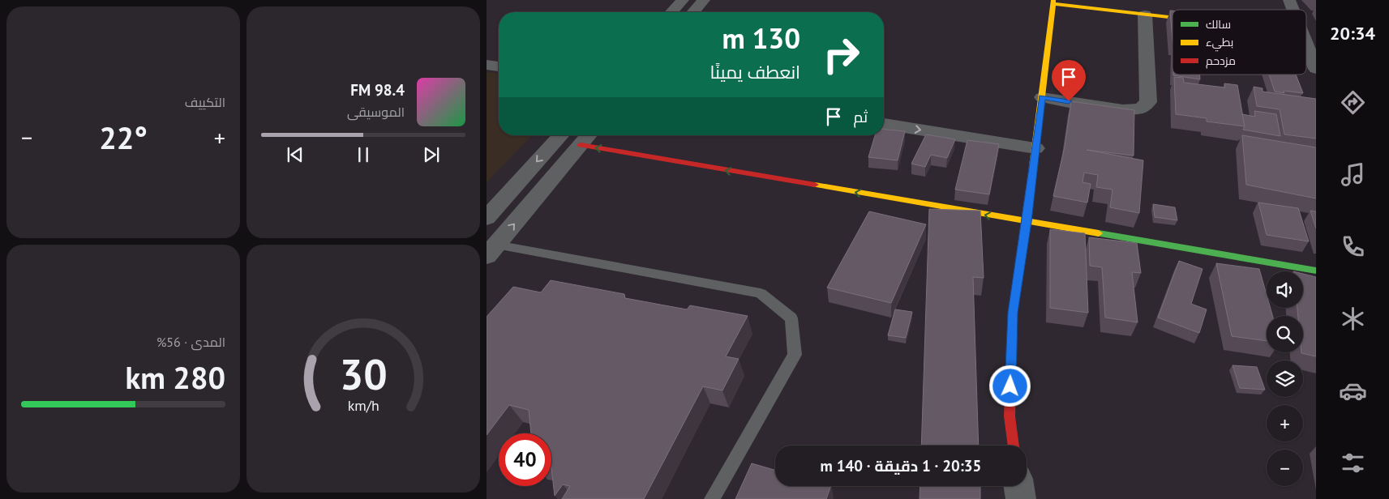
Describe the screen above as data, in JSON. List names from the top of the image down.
{
  "legend": ["سالك", "بطيء", "مزدحم"],
  "page": {
    "tabs": "20:34",
    "tile": [
      "التكييف",
      ["المدى · 56%", "280 km"]
    ],
    "turn": ["130 m", "انعطف يمينًا"],
    "song": ["98.4 FM", "الموسيقى"],
    "then": "ثم",
    "heat": ["−", "22°", "+"],
    "map_buttons": ["+", "−"],
    "limit": "40",
    "trip": "20:35 · 1 دقيقة · 140 m",
    "gauge": ["30", "km/h"]
  }
}
